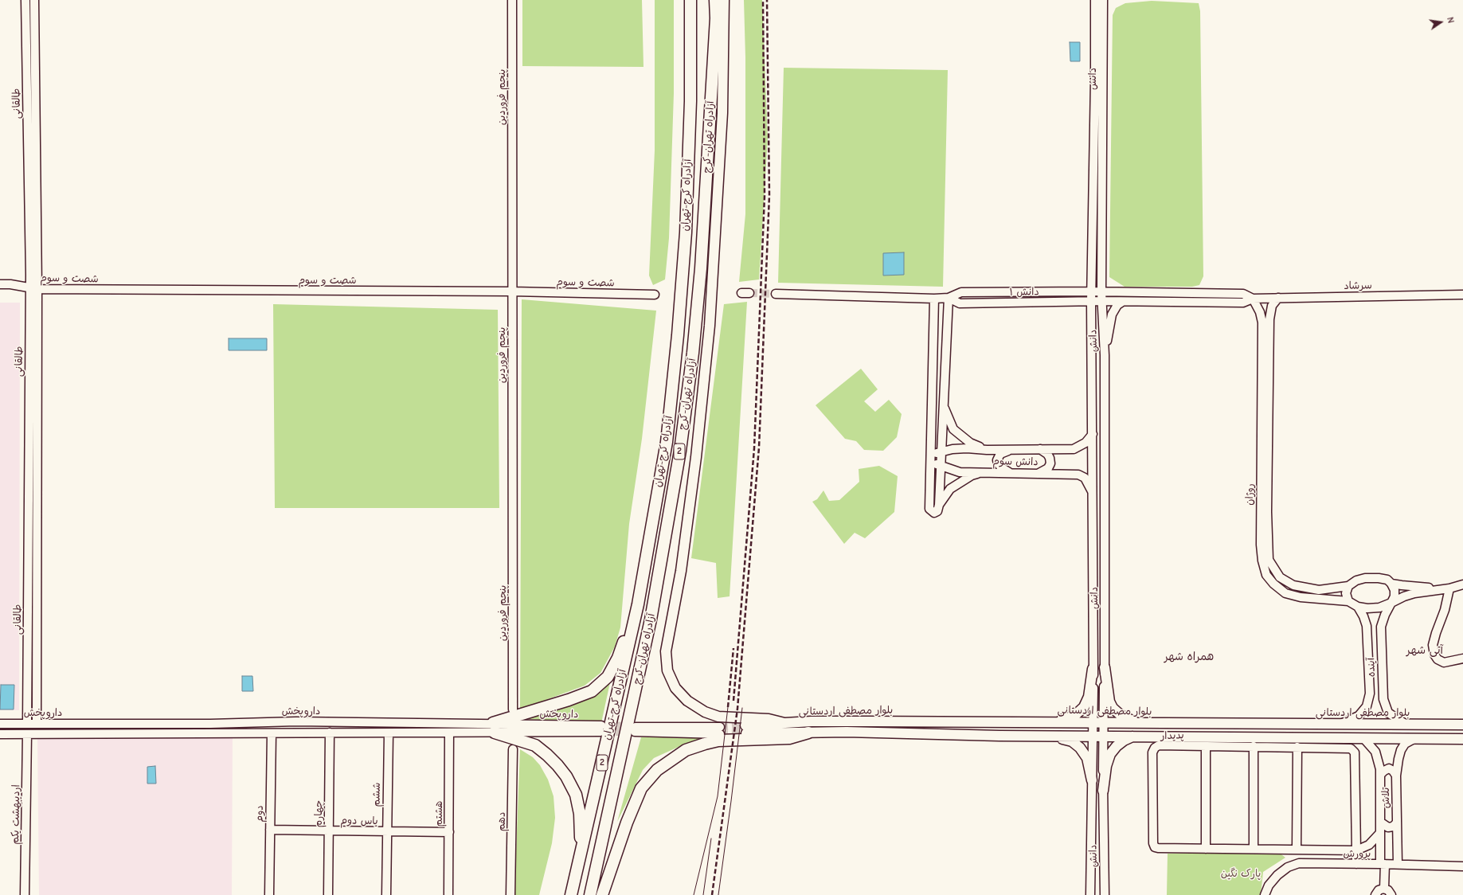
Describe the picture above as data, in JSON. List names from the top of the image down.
{
  "streets": {
    "highway": ["آزادراه تهران-کرج", "آزادراه کرج-تهران", "2"],
    "main road": ["بلوار مصطفی اردستانی"],
    "street": [
      "دانش",
      "پنجم فروردین",
      "طالقانی",
      "شصت و سوم",
      "سرشاد",
      "دانش ۱",
      "دانش سوم",
      "روژان",
      "آینده",
      "داروپخش",
      "پدیدار",
      "ششم",
      "تلاش",
      "دوم",
      "چهارم",
      "هشتم",
      "اردیبهشت یکم",
      "یاس دوم",
      "دهم",
      "پرورش"
    ]
  },
  "crossings": [
    ["دانش", "سرشاد"],
    ["دانش", "دانش ۱"],
    ["دانش", "دانش سوم"],
    ["دانش", "بلوار مصطفی اردستانی"],
    ["پنجم فروردین", "شصت و سوم"],
    ["طالقانی", "شصت و سوم"],
    ["طالقانی", "داروپخش"],
    ["سرشاد", "دانش ۱"],
    ["روژان", "آینده"],
    ["آینده", "بلوار مصطفی اردستانی"],
    ["داروپخش", "ششم"],
    ["داروپخش", "دوم"],
    ["داروپخش", "چهارم"],
    ["داروپخش", "هشتم"],
    ["داروپخش", "اردیبهشت یکم"],
    ["بلوار مصطفی اردستانی", "تلاش"],
    ["پدیدار", "تلاش"],
    ["ششم", "یاس دوم"],
    ["تلاش", "پرورش"],
    ["دوم", "یاس دوم"],
    ["چهارم", "یاس دوم"],
    ["هشتم", "یاس دوم"]
  ],
  "districts": ["آتی شهر", "همراه شهر"],
  "parks": ["پارک نگین"],
  "north": "right"
}
